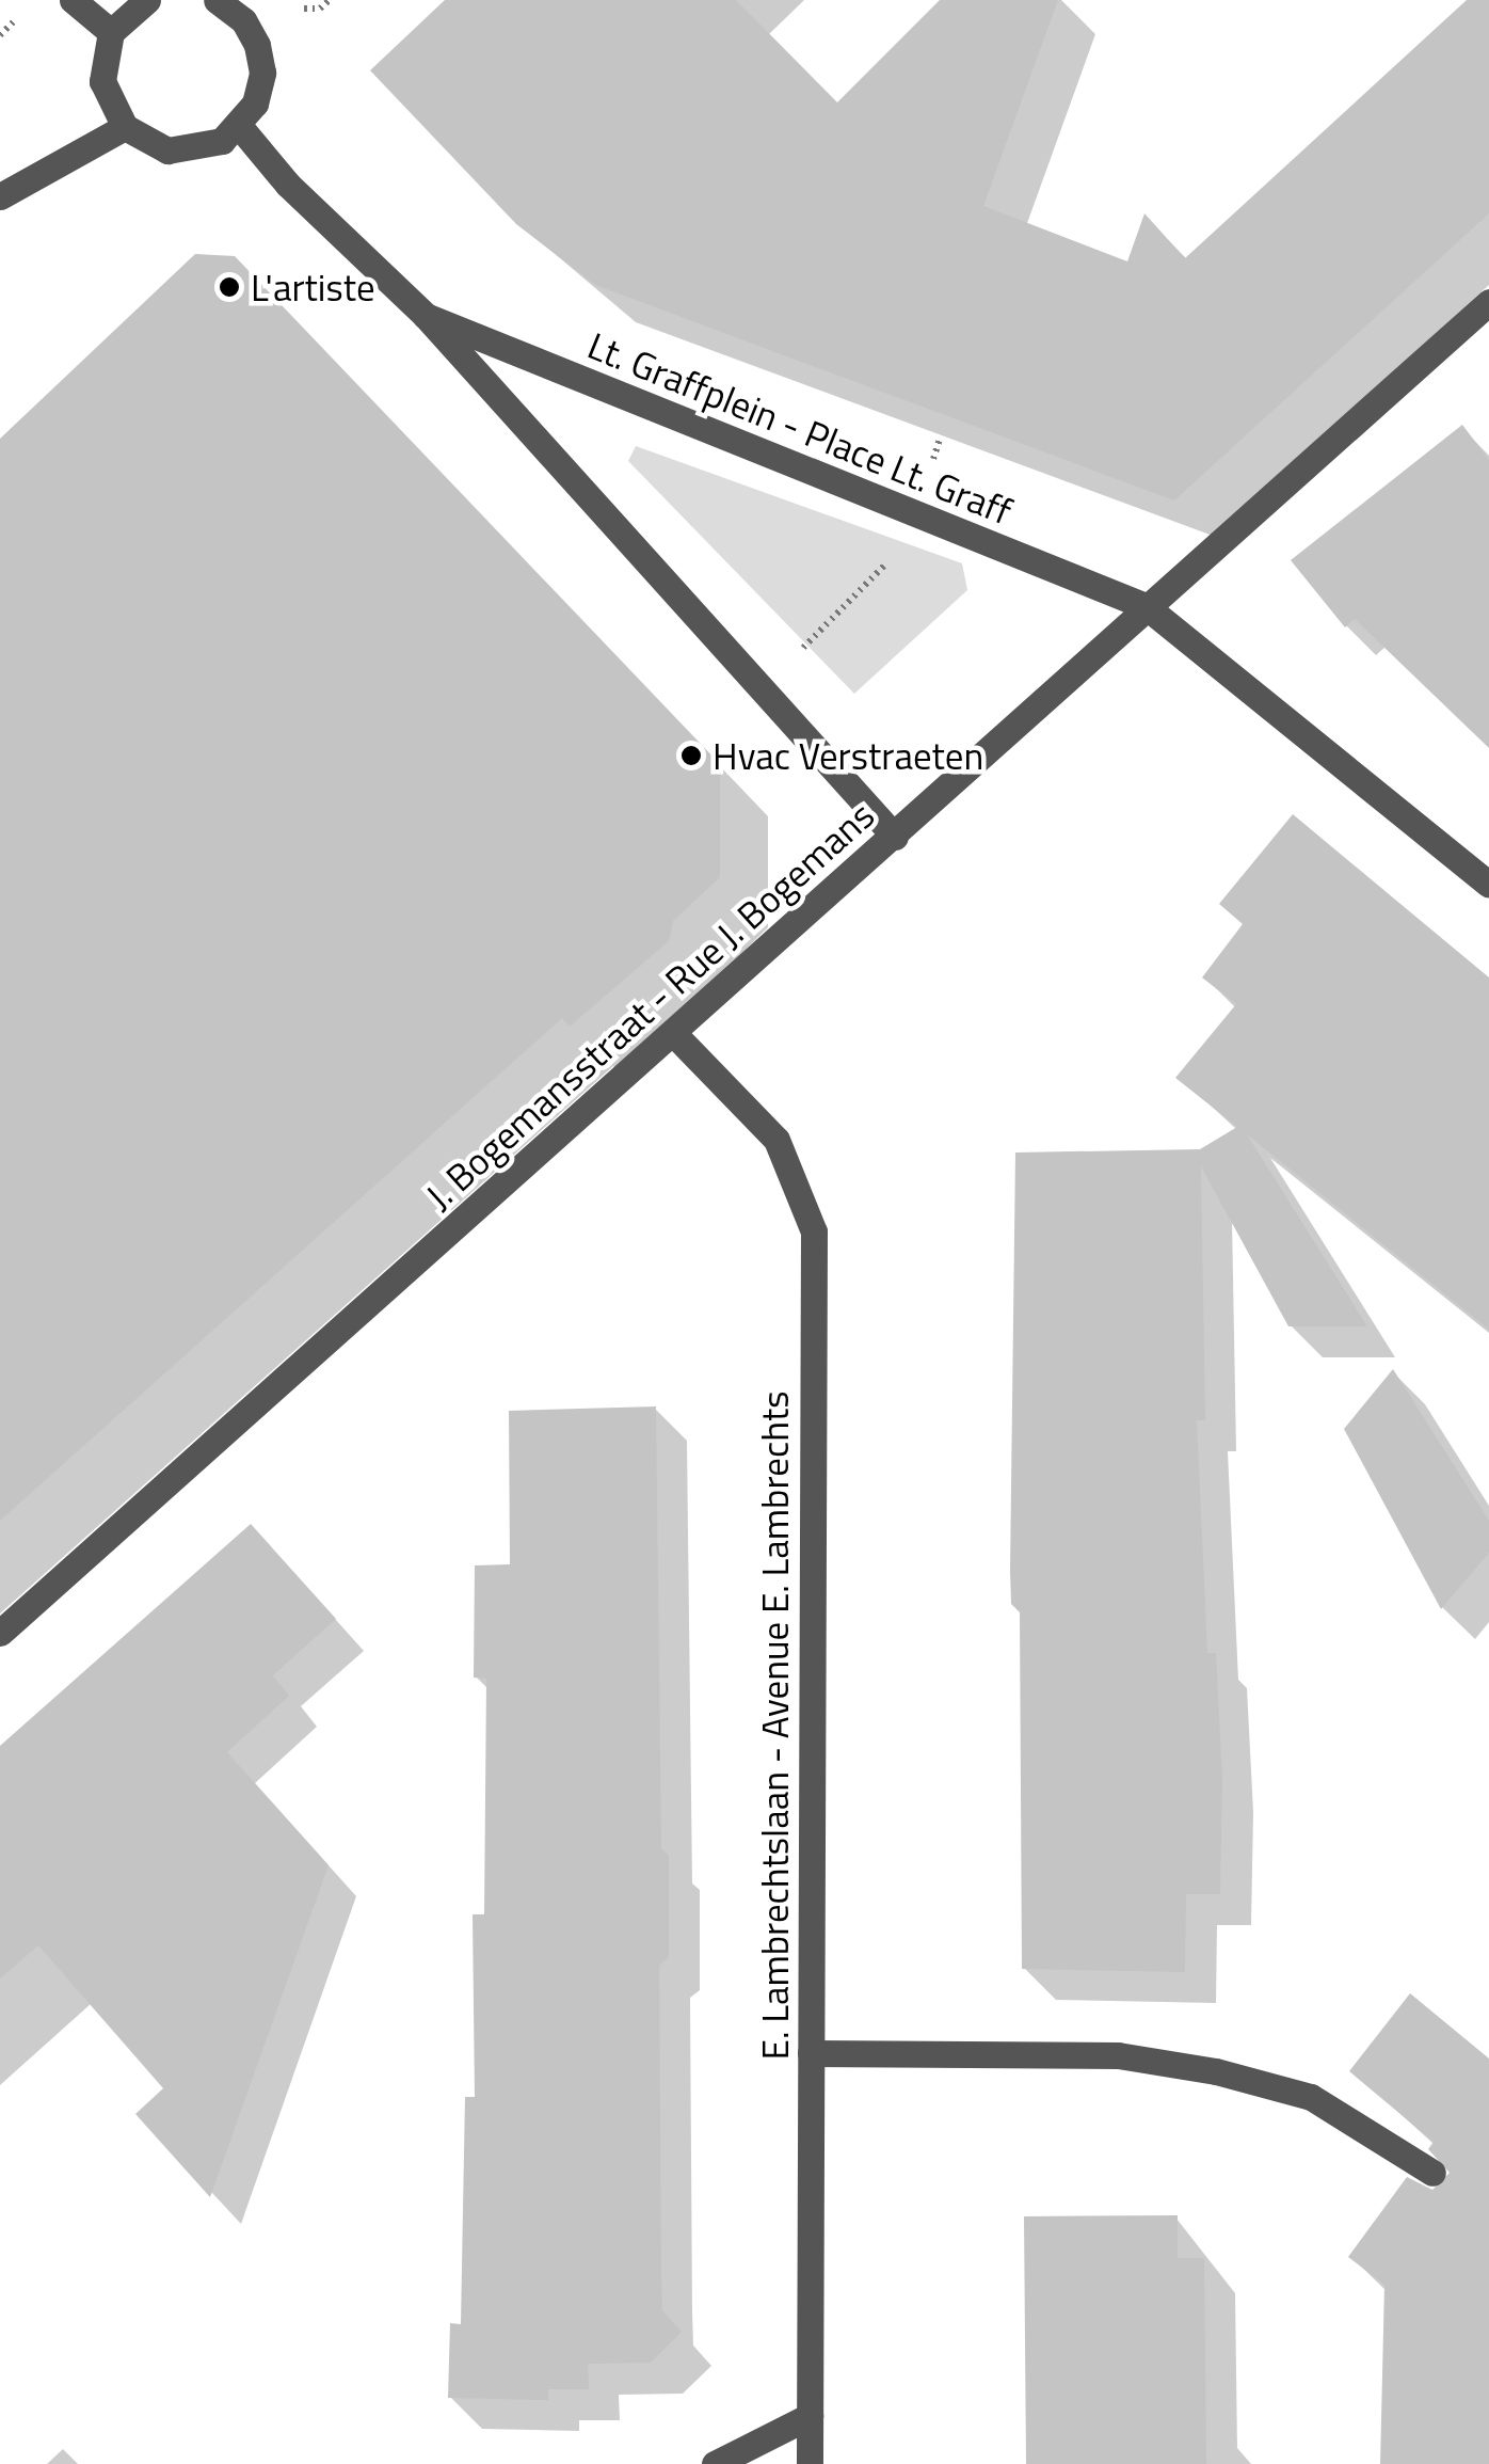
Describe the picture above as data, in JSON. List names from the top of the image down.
{
  "streets": {
    "street": ["Lt. Graffplein - Place Lt. Graff", "J. Bogemansstraat - Rue J. Bogemans", "E. Lambrechtslaan - Avenue E. Lambrechts"]
  },
  "crossings": [
    ["Lt. Graffplein - Place Lt. Graff", "J. Bogemansstraat - Rue J. Bogemans"],
    ["J. Bogemansstraat - Rue J. Bogemans", "E. Lambrechtslaan - Avenue E. Lambrechts"]
  ],
  "places": ["L'artiste", "Hvac Verstraeten"]
}
